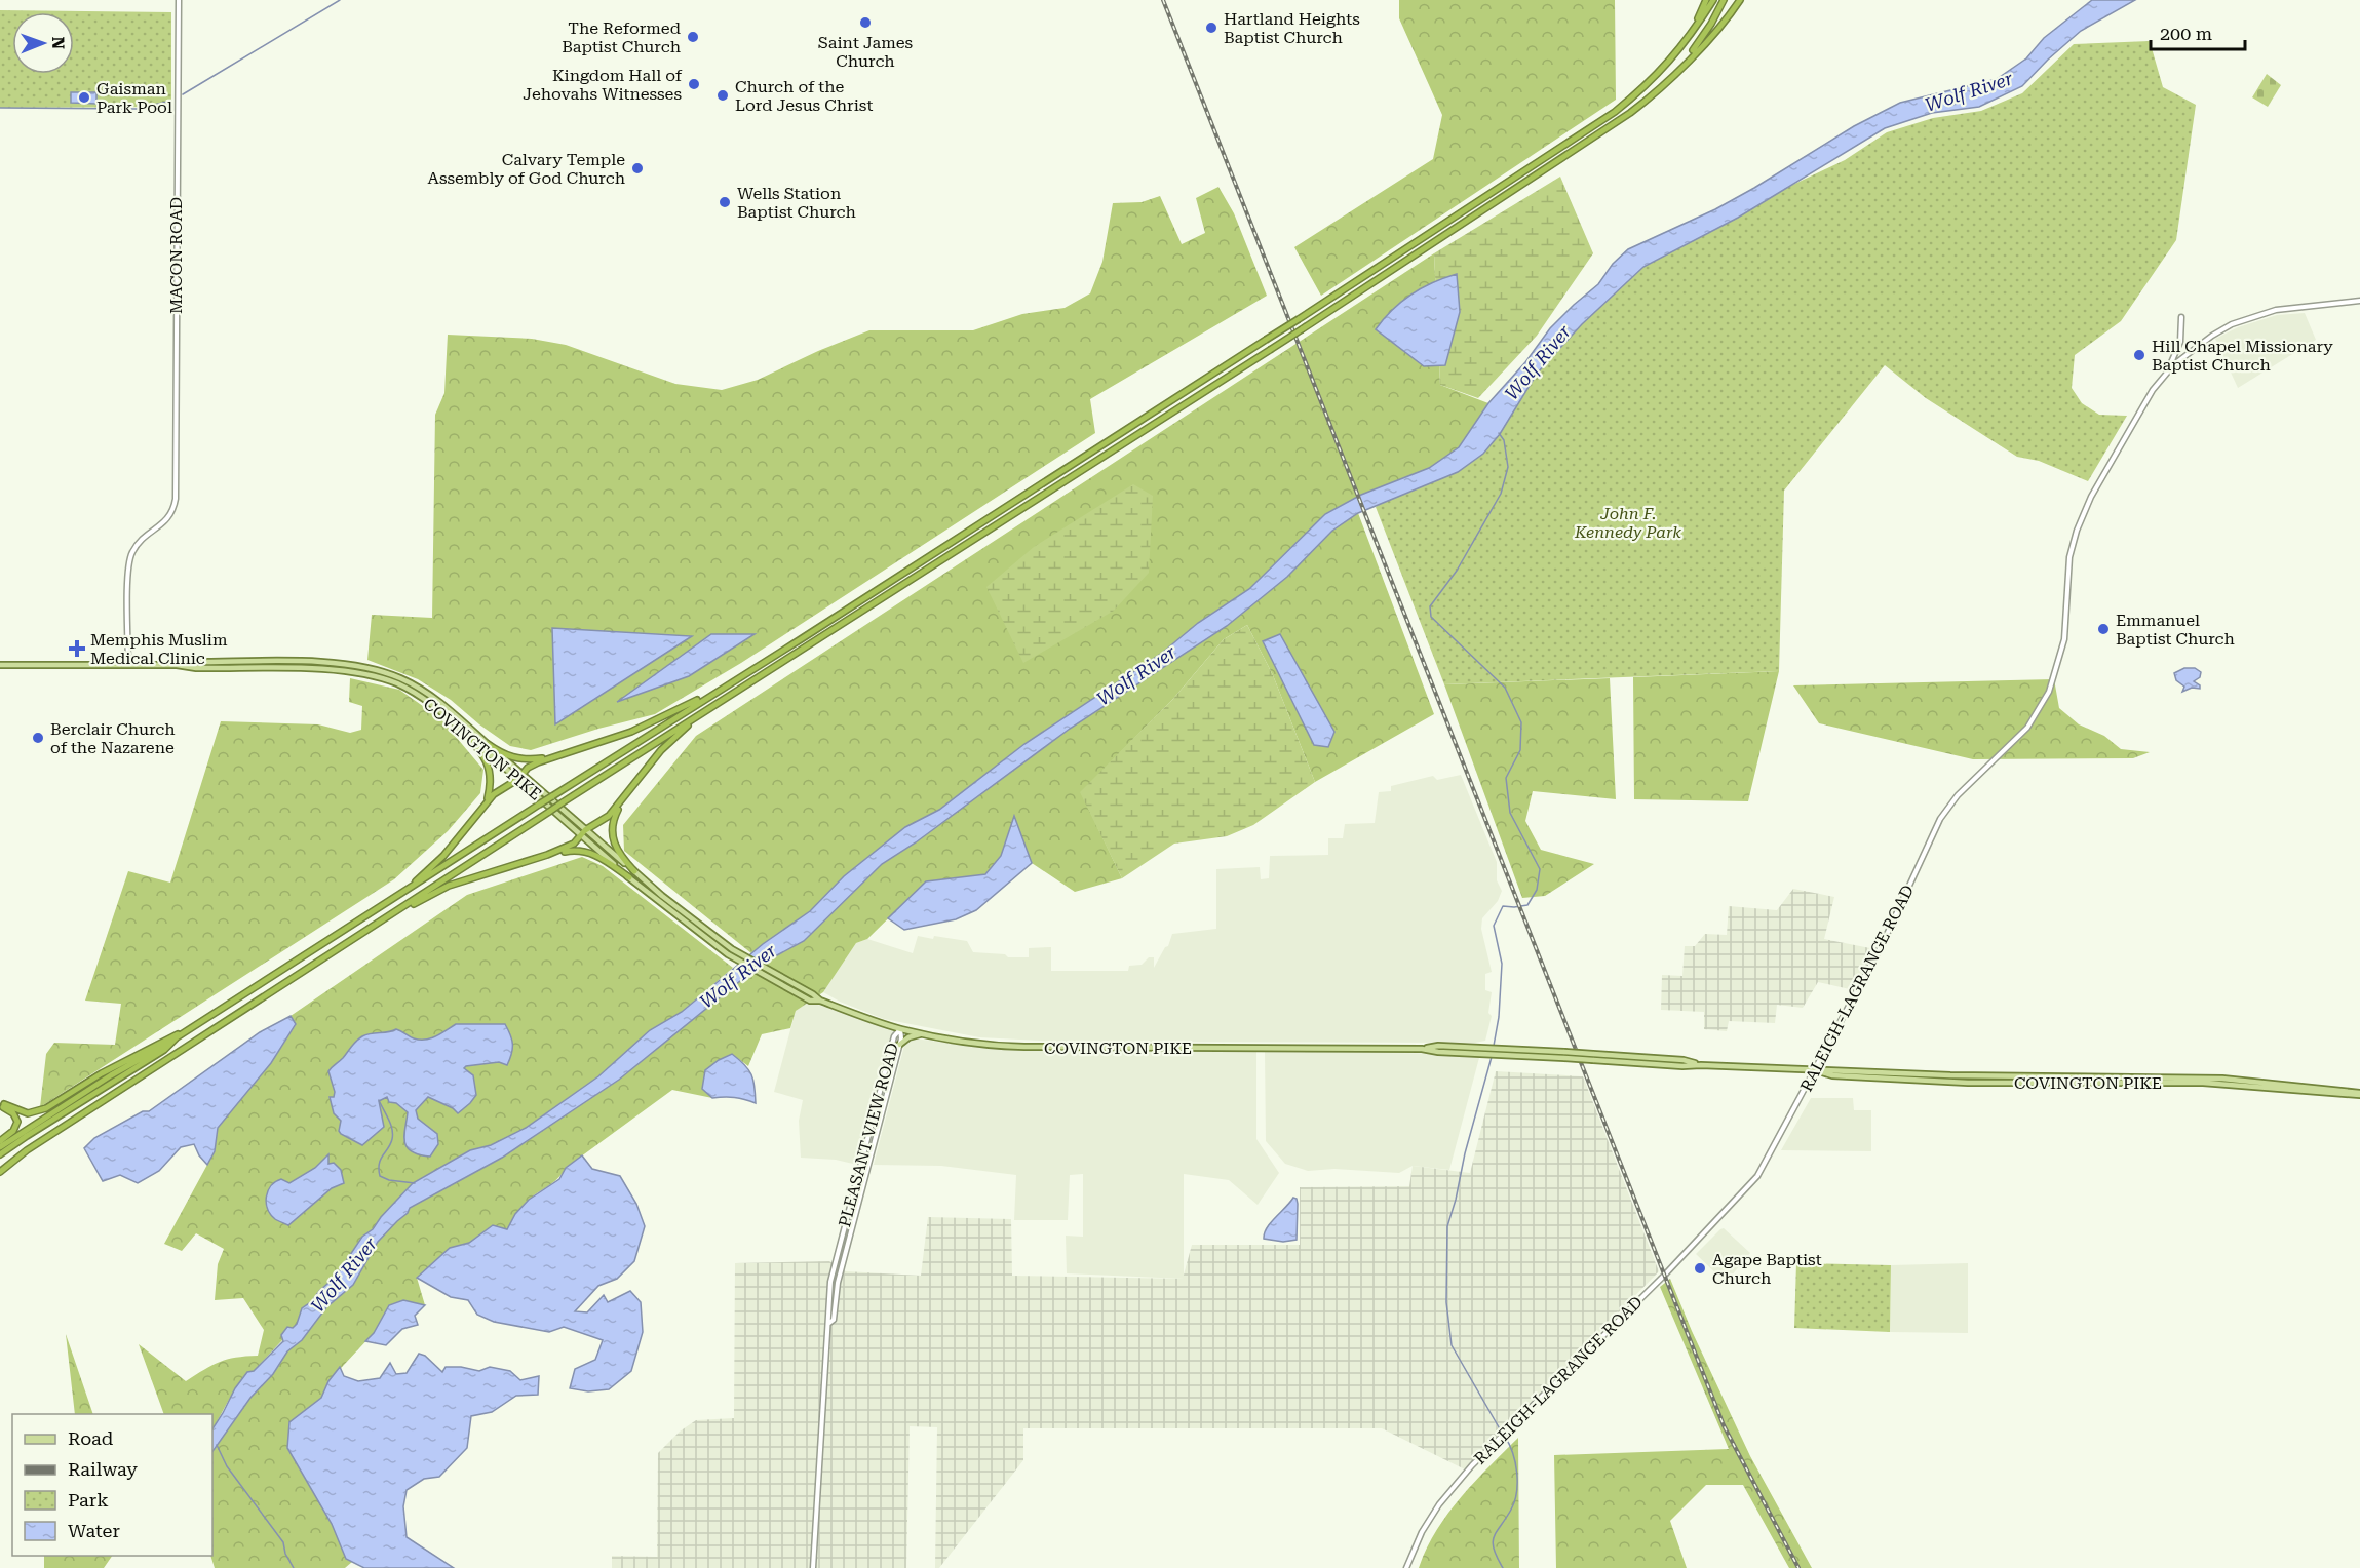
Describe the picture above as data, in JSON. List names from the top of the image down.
{
  "streets": {
    "main road": [
      "MACON ROAD",
      "COVINGTON PIKE",
      "RALEIGH-LAGRANGE ROAD",
      "PLEASANT VIEW ROAD"
    ]
  },
  "crossings": [
    ["COVINGTON PIKE", "RALEIGH-LAGRANGE ROAD"],
    ["COVINGTON PIKE", "PLEASANT VIEW ROAD"]
  ],
  "water": ["Wolf River"],
  "parks": ["John F. Kennedy Park"],
  "places": {
    "other": [
      "Saint James Church",
      "Hartland Heights Baptist Church",
      "The Reformed Baptist Church",
      "Kingdom Hall of Jehovahs Witnesses",
      "Church of the Lord Jesus Christ",
      "Gaisman Park Pool",
      "Calvary Temple Assembly of God Church",
      "Wells Station Baptist Church",
      "Hill Chapel Missionary Baptist Church",
      "Emmanuel Baptist Church",
      "Berclair Church of the Nazarene",
      "Agape Baptist Church"
    ],
    "health": ["Memphis Muslim Medical Clinic"]
  },
  "legend": [
    "Road",
    "Railway",
    "Park",
    "Water"
  ],
  "scale_bar": "200 m",
  "north": "right"
}
